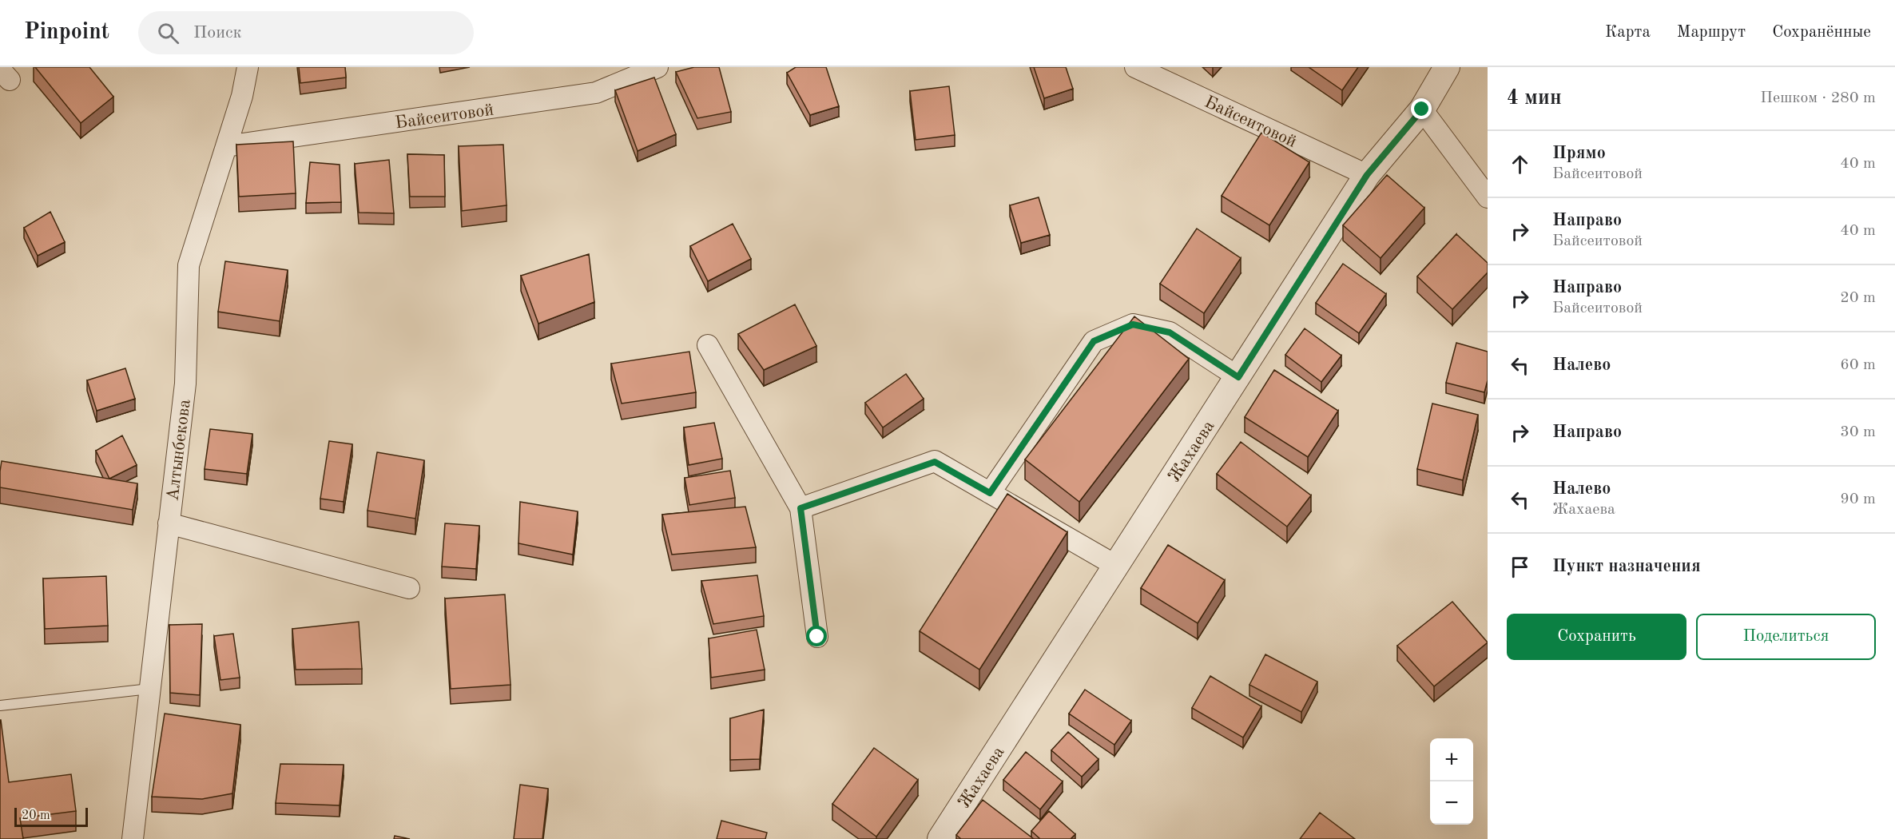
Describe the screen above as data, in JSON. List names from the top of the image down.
{
  "streets": {
    "street": ["Байсеитовой", "Алтынбекова", "Жахаева"]
  },
  "crossings": [
    ["Байсеитовой", "Алтынбекова"],
    ["Байсеитовой", "Жахаева"]
  ],
  "scale_bar": "20 m",
  "page": {
    "header": "Pinpoint",
    "search": "Поиск",
    "nav": ["Карта", "Маршрут", "Сохранённые"],
    "heading": ["4 мин", "Пешком · 280 m"],
    "list": [
      ["Прямо", "Байсеитовой", "40 m"],
      ["Направо", "Байсеитовой", "40 m"],
      ["Направо", "Байсеитовой", "20 m"],
      ["Налево", "60 m"],
      ["Направо", "30 m"],
      ["Налево", "Жахаева", "90 m"],
      "Пункт назначения"
    ],
    "buttons": ["Сохранить", "Поделиться"],
    "map_buttons": ["+", "−"],
    "scale": "20 m"
  }
}
